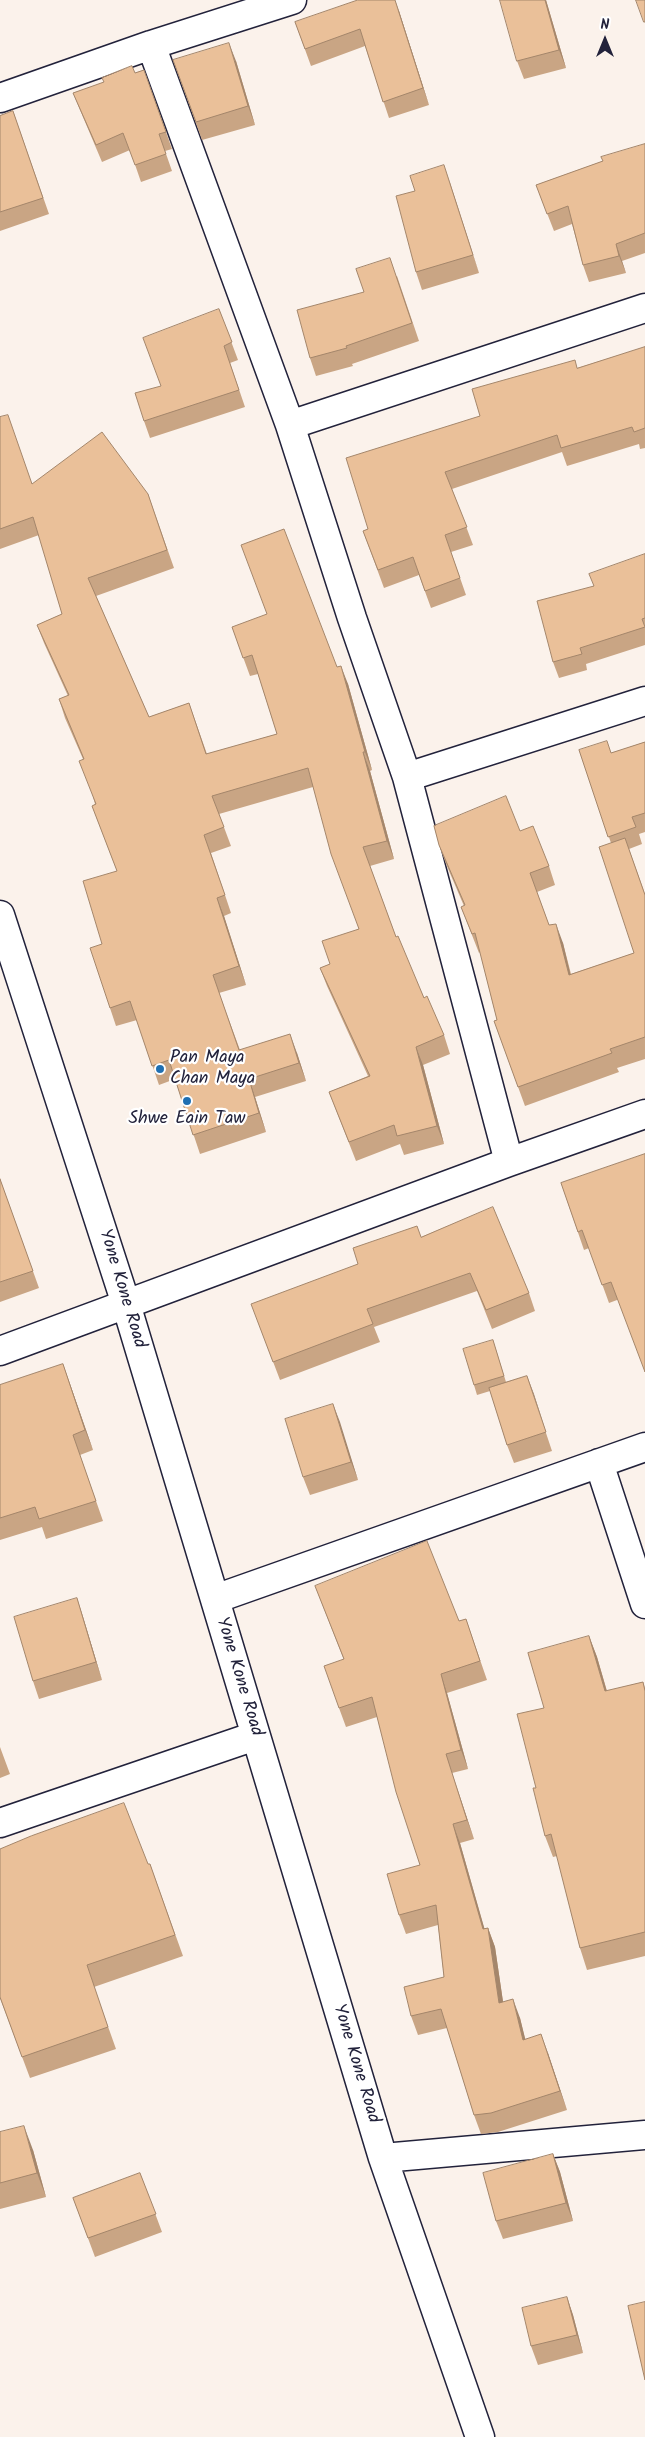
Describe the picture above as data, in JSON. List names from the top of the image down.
{
  "streets": {
    "street": ["Yone Kone Road"]
  },
  "places": ["Pan Maya Chan Maya", "Shwe Eain Taw"],
  "north": "top"
}
